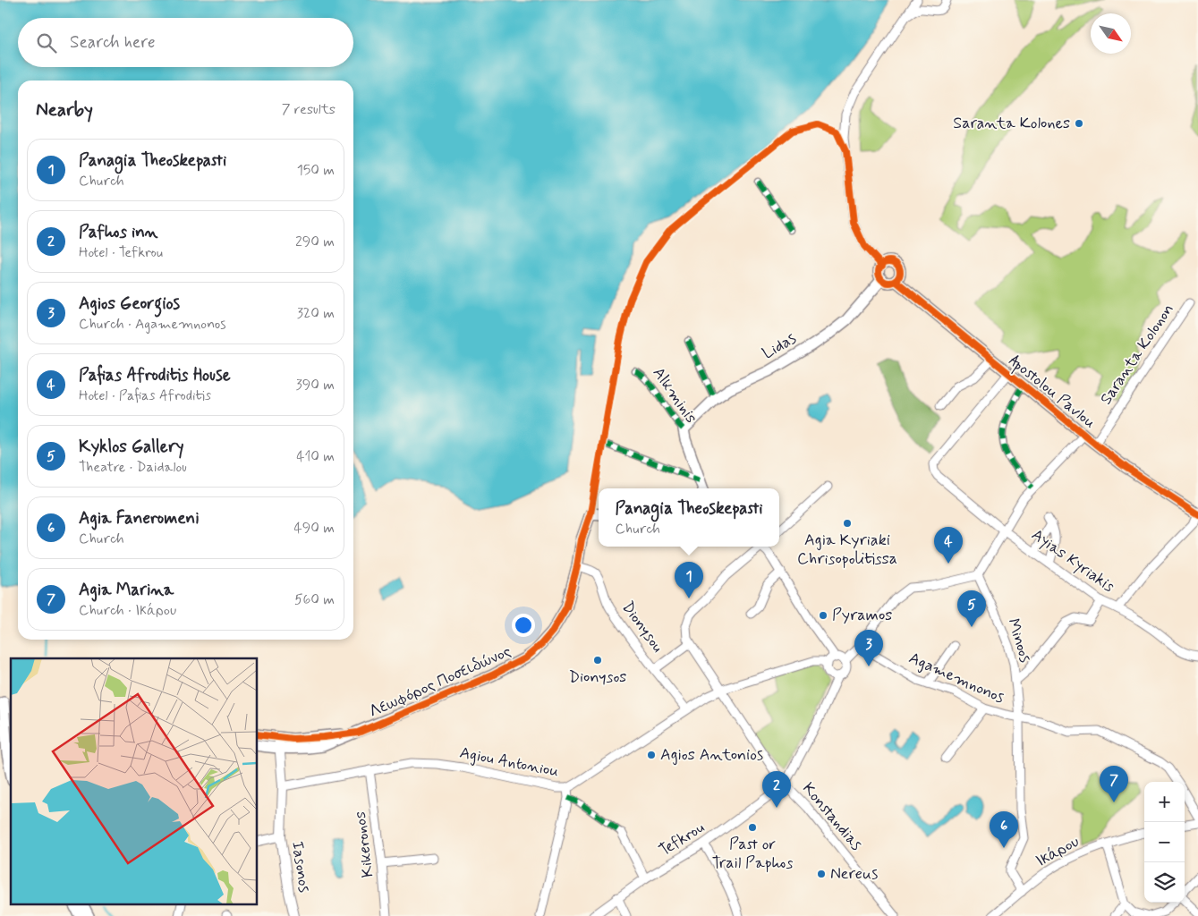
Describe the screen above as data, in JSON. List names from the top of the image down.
{
  "streets": {
    "main road": [
      "Lidas",
      "Apostolou Pavlou",
      "Alkminis",
      "Λεωφόρος Ποσειδώνος"
    ],
    "street": [
      "Saranta Kolonon",
      "Ayias Kyriakis",
      "Dionysou",
      "Minoos",
      "Agamemnonos",
      "Agiou Antoniou",
      "Konstandias",
      "Tefkrou",
      "Kikeronos",
      "Ικάρου",
      "Iasonos"
    ]
  },
  "crossings": [
    ["Lidas", "Apostolou Pavlou"],
    ["Lidas", "Alkminis"],
    ["Saranta Kolonon", "Apostolou Pavlou"],
    ["Apostolou Pavlou", "Ayias Kyriakis"],
    ["Dionysou", "Λεωφόρος Ποσειδώνος"],
    ["Dionysou", "Agiou Antoniou"],
    ["Minoos", "Agamemnonos"],
    ["Minoos", "Ικάρου"],
    ["Λεωφόρος Ποσειδώνος", "Iasonos"],
    ["Agiou Antoniou", "Konstandias"],
    ["Agiou Antoniou", "Kikeronos"],
    ["Agiou Antoniou", "Iasonos"],
    ["Konstandias", "Tefkrou"]
  ],
  "places": [
    "Saranta Kolones",
    "Agia Kyriaki Chrisopolitissa",
    "Pyramos",
    "Dionysos",
    "Agios Antonios",
    "Past or Trail Paphos",
    "Nereus"
  ],
  "north": "bottom right",
  "page": {
    "search": "Search here",
    "heading": ["Nearby", "7 results"],
    "list": [
      {
        "mark": "1",
        "name": "Panagia Theoskepasti",
        "note": "Church",
        "value": "150 m"
      },
      {
        "mark": "2",
        "name": "Pafhos inn",
        "note": "Hotel · Tefkrou",
        "value": "290 m"
      },
      {
        "mark": "3",
        "name": "Agios Georgios",
        "note": "Church · Agamemnonos",
        "value": "320 m"
      },
      {
        "mark": "4",
        "name": "Pafias Afroditis House",
        "note": "Hotel · Pafias Afroditis",
        "value": "390 m"
      },
      {
        "mark": "5",
        "name": "Kyklos Gallery",
        "note": "Theatre · Daidalou",
        "value": "410 m"
      },
      {
        "mark": "6",
        "name": "Agia Faneromeni",
        "note": "Church",
        "value": "490 m"
      },
      {
        "mark": "7",
        "name": "Agia Marina",
        "note": "Church · Ικάρου",
        "value": "560 m"
      }
    ],
    "popup": ["Panagia Theoskepasti", "Church"],
    "pins": [
      "4",
      "1",
      "5",
      "3",
      "7",
      "2",
      "6"
    ],
    "map_buttons": ["+", "−"]
  }
}
